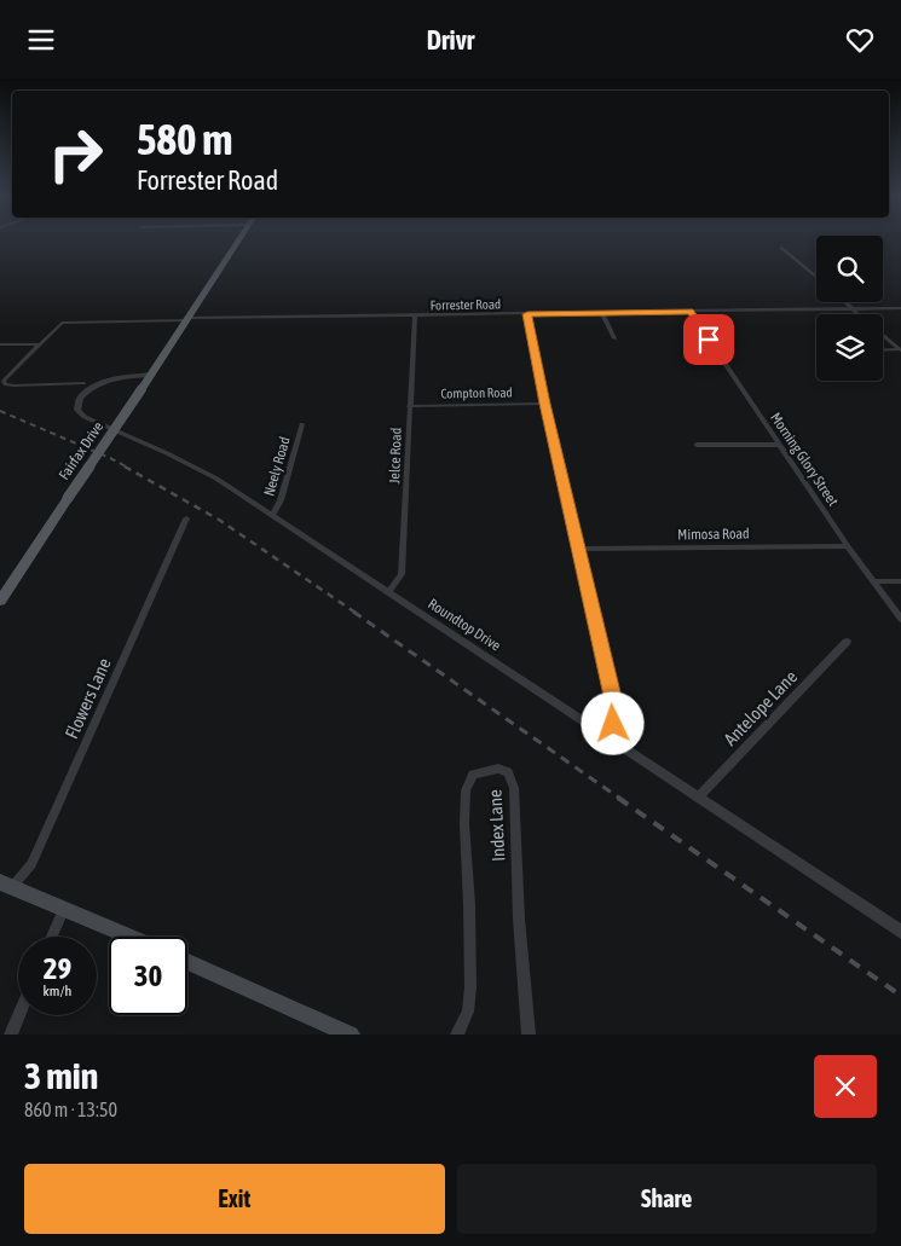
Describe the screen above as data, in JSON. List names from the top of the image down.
{
  "streets": {
    "main road": ["Fairfax Drive"],
    "street": [
      "Forrester Road",
      "Compton Road",
      "Jelce Road",
      "Morning Glory Street",
      "Neely Road",
      "Mimosa Road",
      "Roundtop Drive",
      "Flowers Lane",
      "Antelope Lane",
      "Index Lane"
    ]
  },
  "crossings": [
    ["Forrester Road", "Fairfax Drive"],
    ["Forrester Road", "Jelce Road"],
    ["Forrester Road", "Morning Glory Street"],
    ["Compton Road", "Jelce Road"],
    ["Fairfax Drive", "Roundtop Drive"],
    ["Jelce Road", "Roundtop Drive"],
    ["Morning Glory Street", "Mimosa Road"],
    ["Neely Road", "Roundtop Drive"],
    ["Roundtop Drive", "Antelope Lane"]
  ],
  "page": {
    "header": "Drivr",
    "turn": ["580 m", "Forrester Road"],
    "speed": "29 km/h",
    "limit": "30",
    "heading": ["3 min", "860 m · 13:50"],
    "buttons": ["Exit", "Share"]
  }
}
